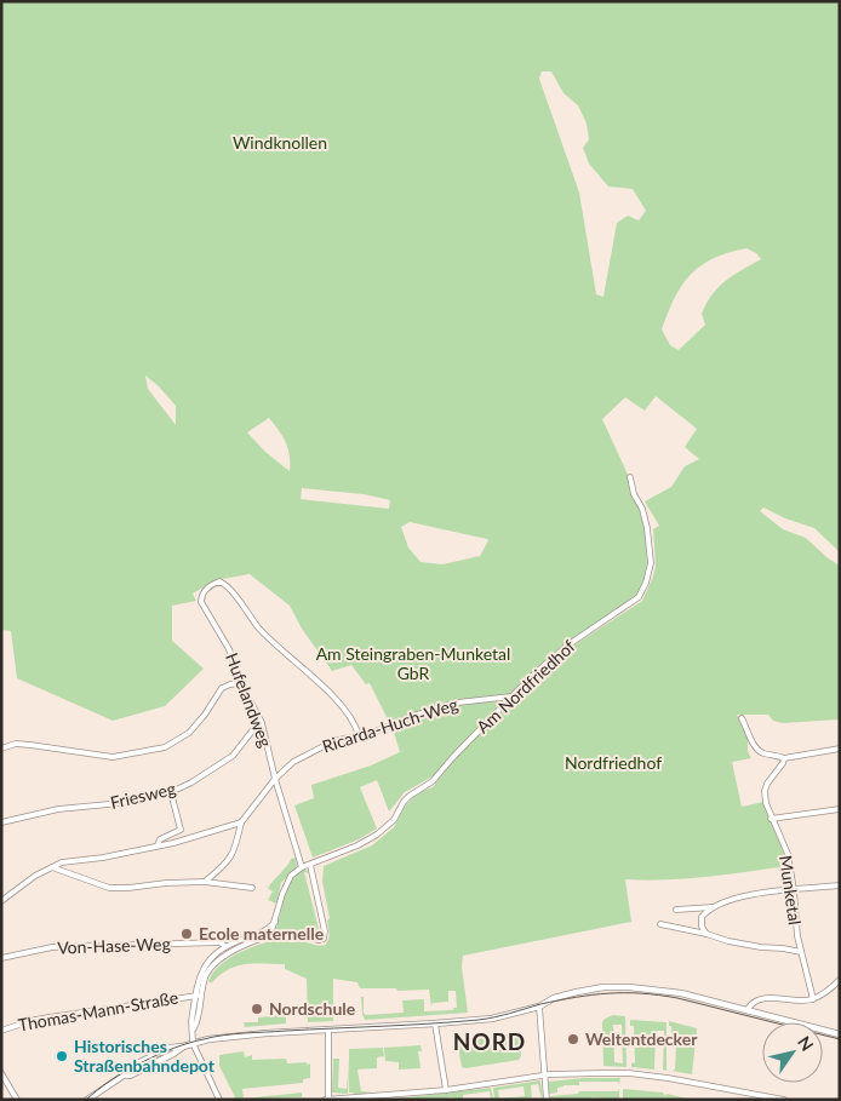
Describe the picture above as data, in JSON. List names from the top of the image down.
{
  "streets": {
    "street": [
      "Am Nordfriedhof",
      "Hufelandweg",
      "Ricarda-Huch-Weg",
      "Friesweg",
      "Munketal",
      "Von-Hase-Weg",
      "Thomas-Mann-Straße"
    ]
  },
  "crossings": [
    ["Am Nordfriedhof", "Ricarda-Huch-Weg"],
    ["Hufelandweg", "Ricarda-Huch-Weg"],
    ["Hufelandweg", "Friesweg"]
  ],
  "districts": ["NORD"],
  "parks": ["Windknollen", "Am Steingraben-Munketal GbR", "Nordfriedhof"],
  "places": [
    "Ecole maternelle",
    "Nordschule",
    "Weltentdecker",
    "Historisches Straßenbahndepot"
  ],
  "north": "top right"
}
